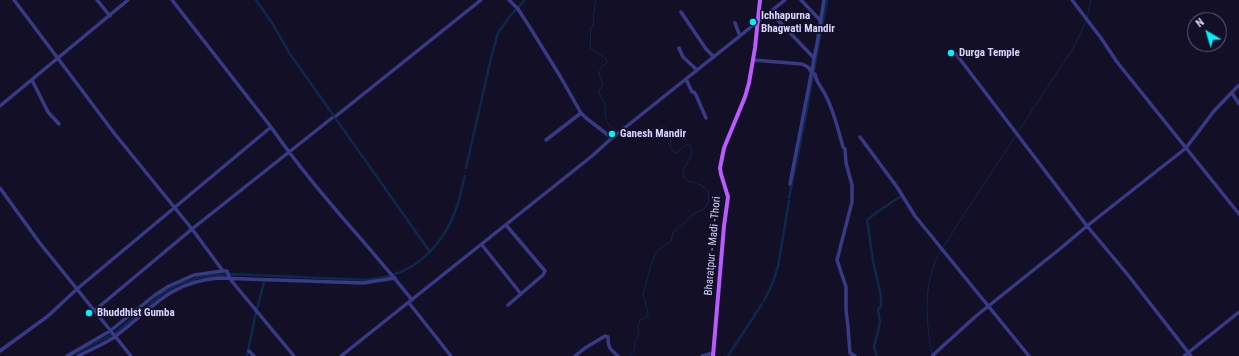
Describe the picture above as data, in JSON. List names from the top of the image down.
{
  "streets": {
    "main road": ["Bharatpur - Madi -Thori"]
  },
  "places": [
    "Ichhapurna Bhagwati Mandir",
    "Durga Temple",
    "Ganesh Mandir",
    "Bhuddhist Gumba"
  ],
  "north": "top left"
}
